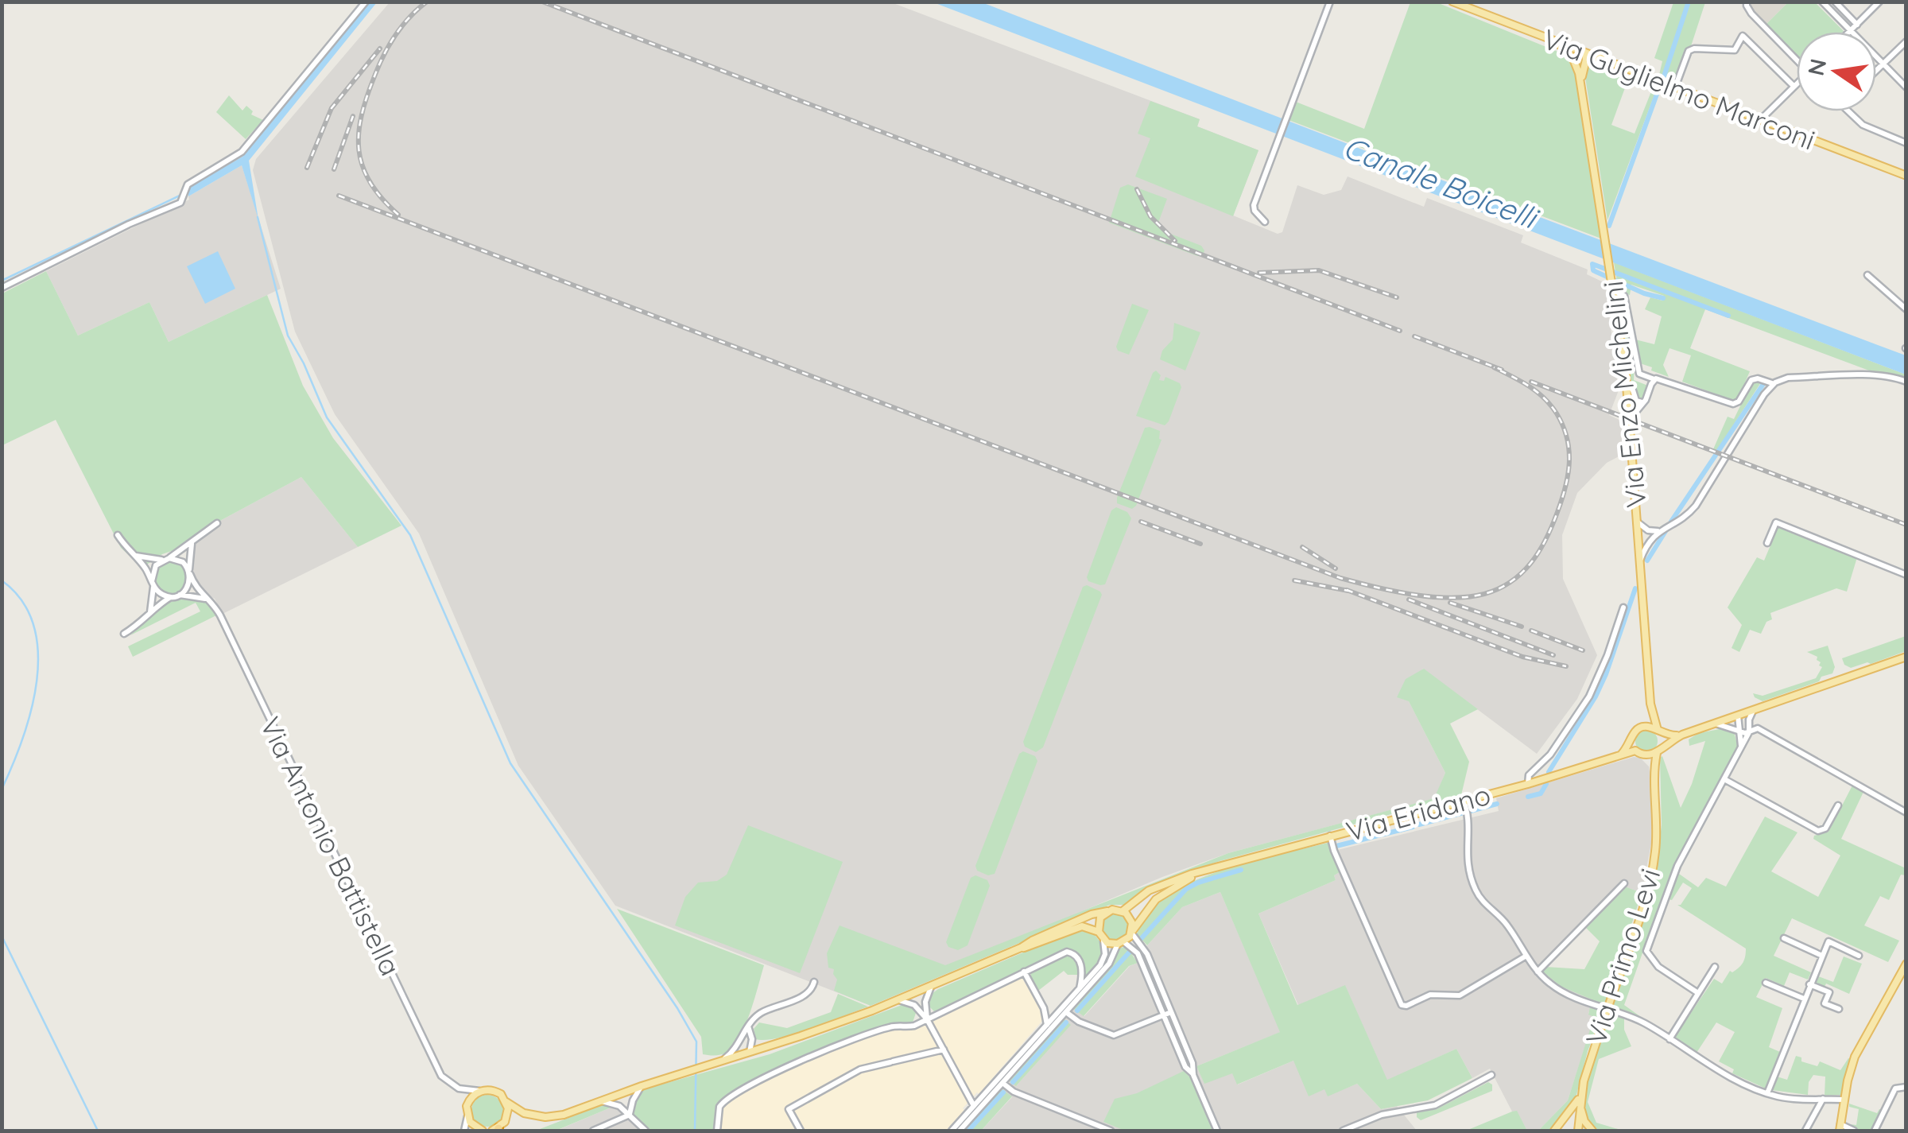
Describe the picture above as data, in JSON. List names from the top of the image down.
{
  "streets": {
    "main road": [
      "Via Guglielmo Marconi",
      "Via Enzo Michelini",
      "Via Eridano",
      "Via Primo Levi"
    ],
    "street": ["Via Antonio Battistella"]
  },
  "crossings": [
    ["Via Guglielmo Marconi", "Via Enzo Michelini"],
    ["Via Enzo Michelini", "Via Eridano"],
    ["Via Enzo Michelini", "Via Primo Levi"],
    ["Via Eridano", "Via Primo Levi"]
  ],
  "water": ["Canale Boicelli"],
  "north": "left"
}
